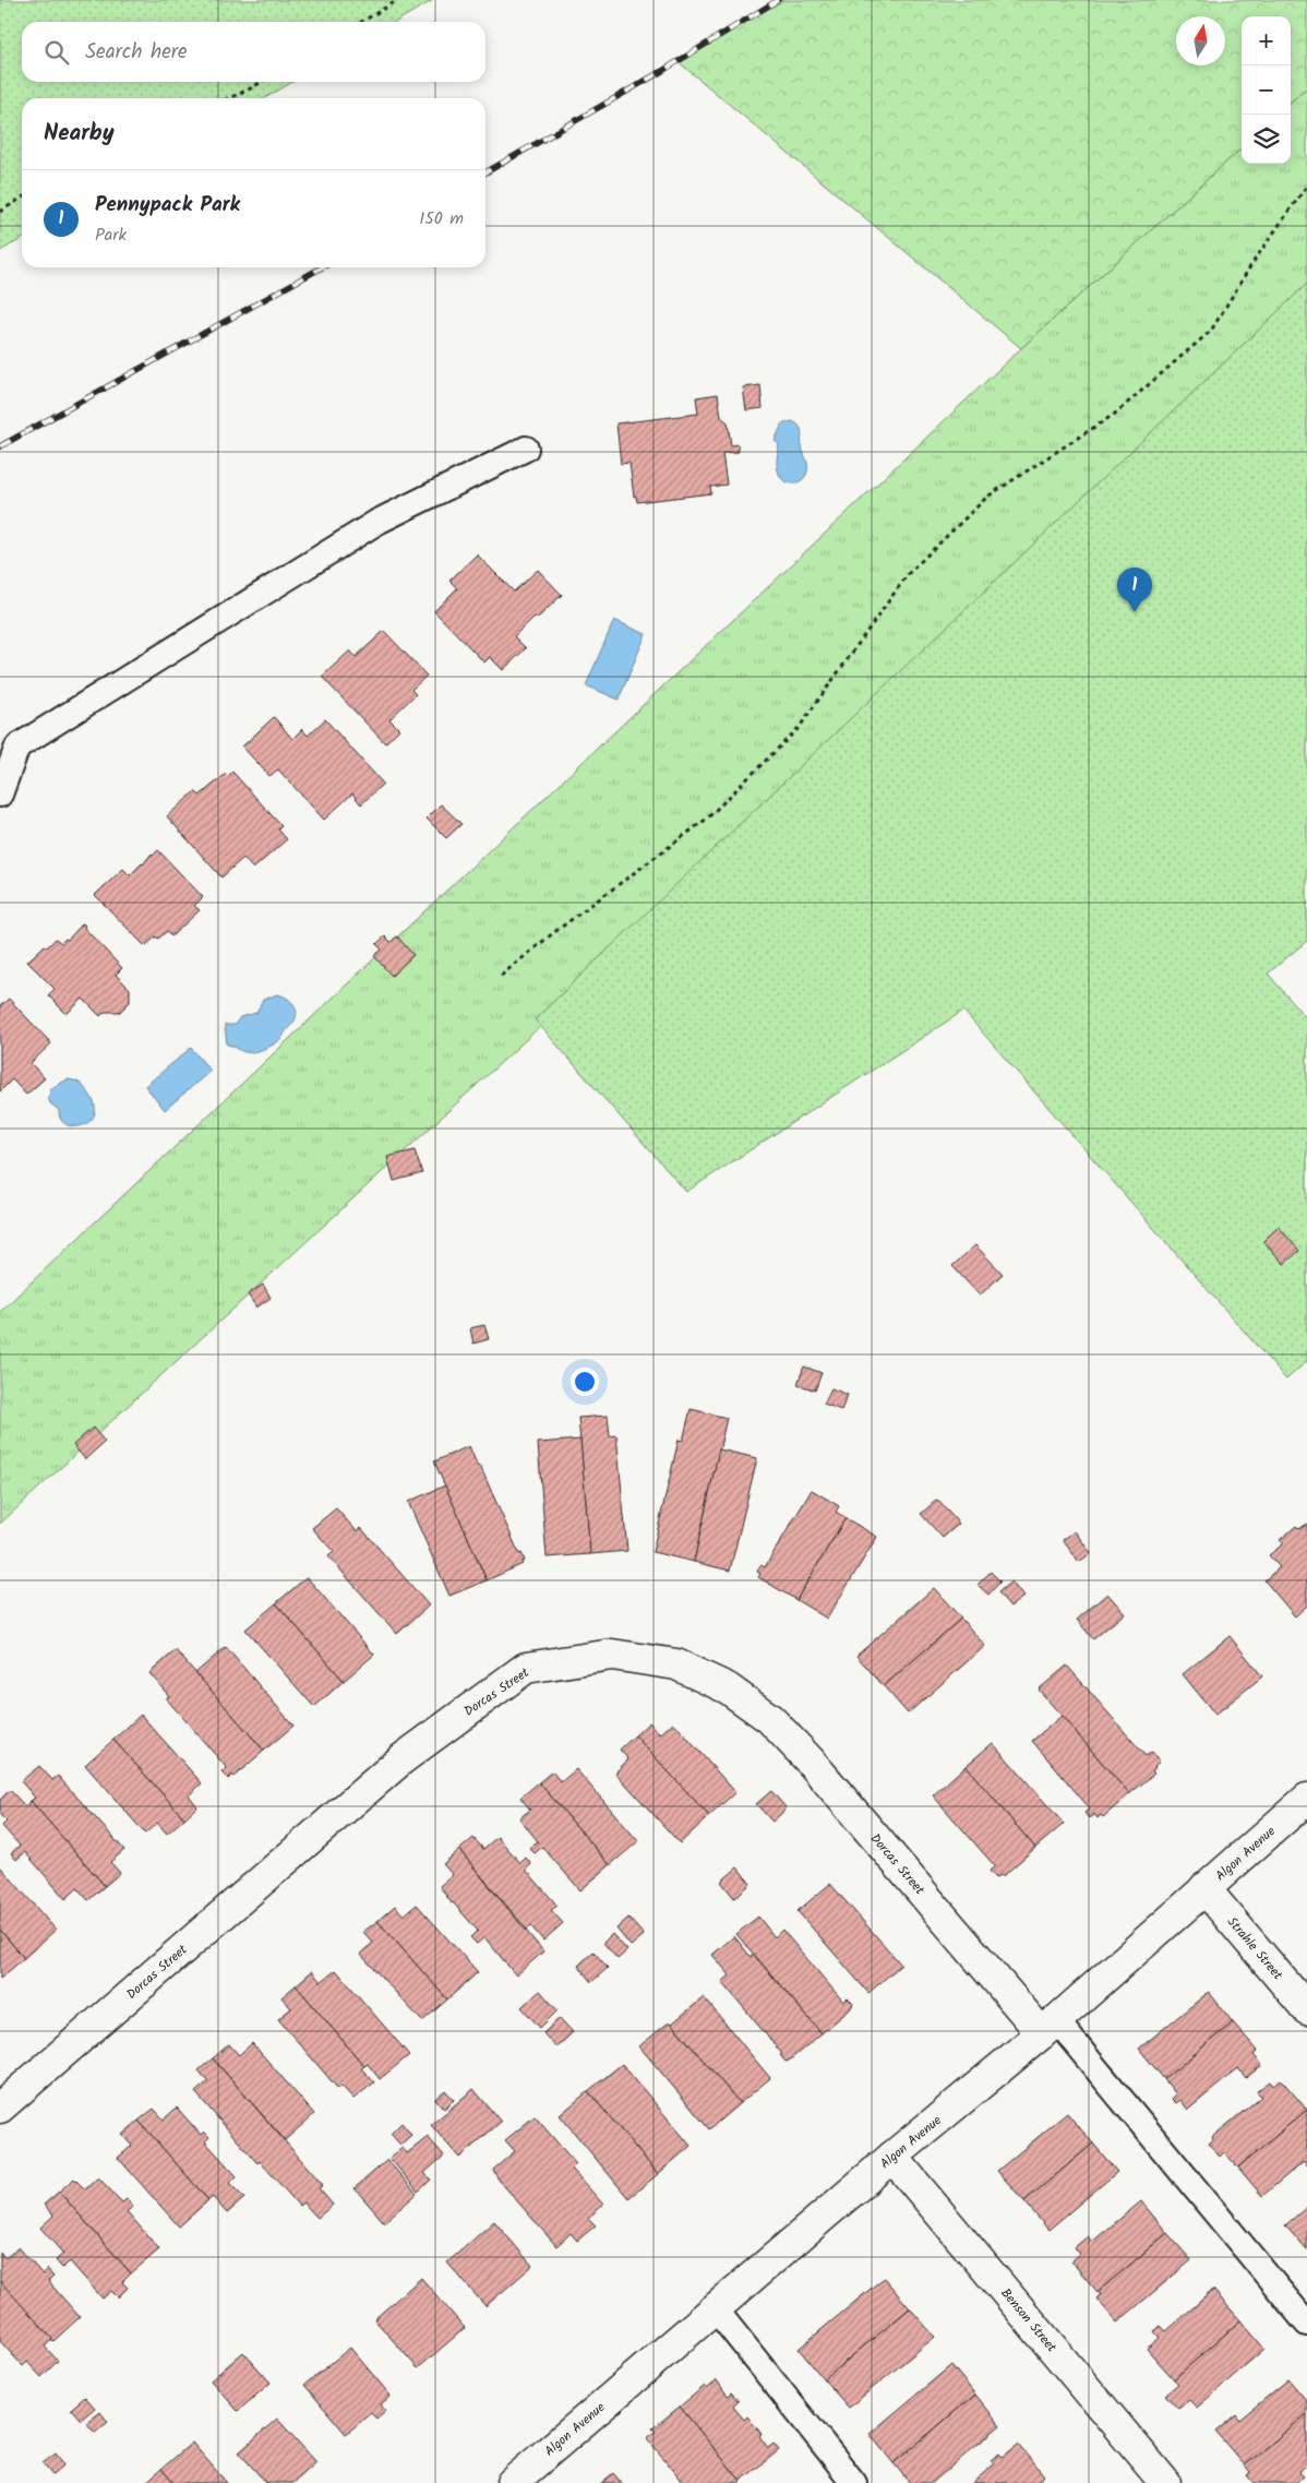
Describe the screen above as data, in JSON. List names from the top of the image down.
{
  "streets": {
    "street": [
      "Dorcas Street",
      "Algon Avenue",
      "Strahle Street",
      "Benson Street"
    ]
  },
  "crossings": [
    ["Dorcas Street", "Algon Avenue"],
    ["Algon Avenue", "Strahle Street"],
    ["Algon Avenue", "Benson Street"]
  ],
  "north": "top",
  "page": {
    "map_buttons": ["+", "−"],
    "search": "Search here",
    "heading": "Nearby",
    "list": [
      {
        "mark": "1",
        "name": "Pennypack Park",
        "note": "Park",
        "value": "150 m"
      }
    ],
    "pins": "1"
  }
}
